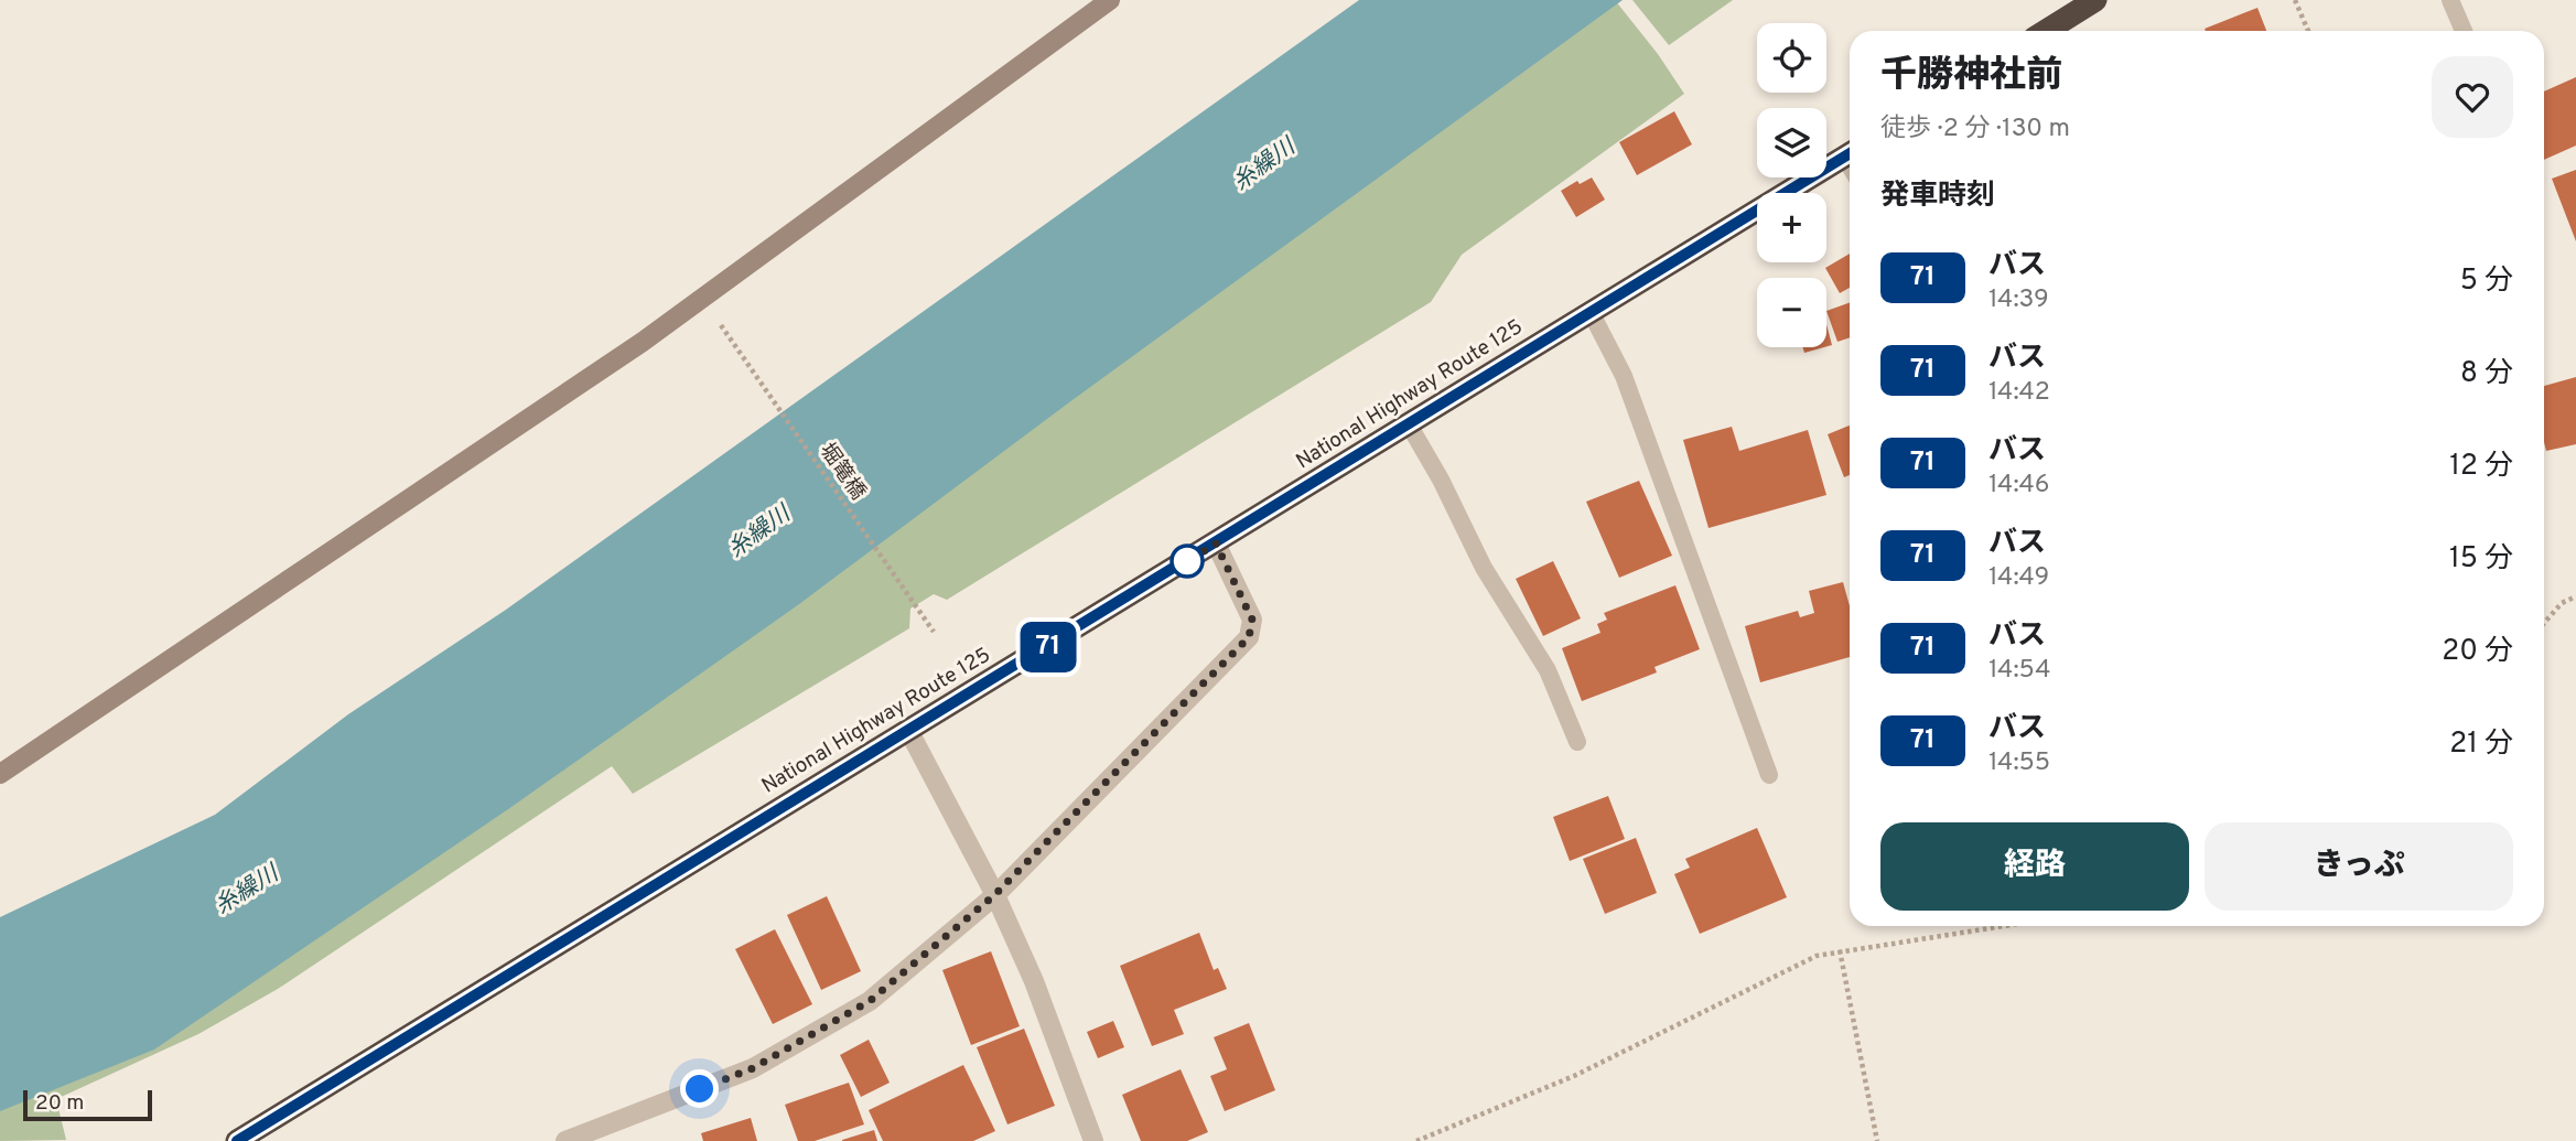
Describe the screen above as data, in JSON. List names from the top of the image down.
{
  "streets": {
    "highway": ["National Highway Route 125"],
    "path": ["堀篭橋"]
  },
  "water": ["糸繰川"],
  "lines": ["bus line 71"],
  "scale_bar": "20 m",
  "page": {
    "on_map": "71",
    "map_buttons": ["+", "−"],
    "heading": [
      ["千勝神社前", "徒歩 · 2 分 · 130 m"],
      "発車時刻"
    ],
    "list": [
      {
        "mark": "71",
        "name": "バス",
        "note": "14:39",
        "value": "5 分"
      },
      {
        "mark": "71",
        "name": "バス",
        "note": "14:42",
        "value": "8 分"
      },
      {
        "mark": "71",
        "name": "バス",
        "note": "14:46",
        "value": "12 分"
      },
      {
        "mark": "71",
        "name": "バス",
        "note": "14:49",
        "value": "15 分"
      },
      {
        "mark": "71",
        "name": "バス",
        "note": "14:54",
        "value": "20 分"
      },
      {
        "mark": "71",
        "name": "バス",
        "note": "14:55",
        "value": "21 分"
      }
    ],
    "buttons": ["経路", "きっぷ"],
    "scale": "20 m"
  }
}
